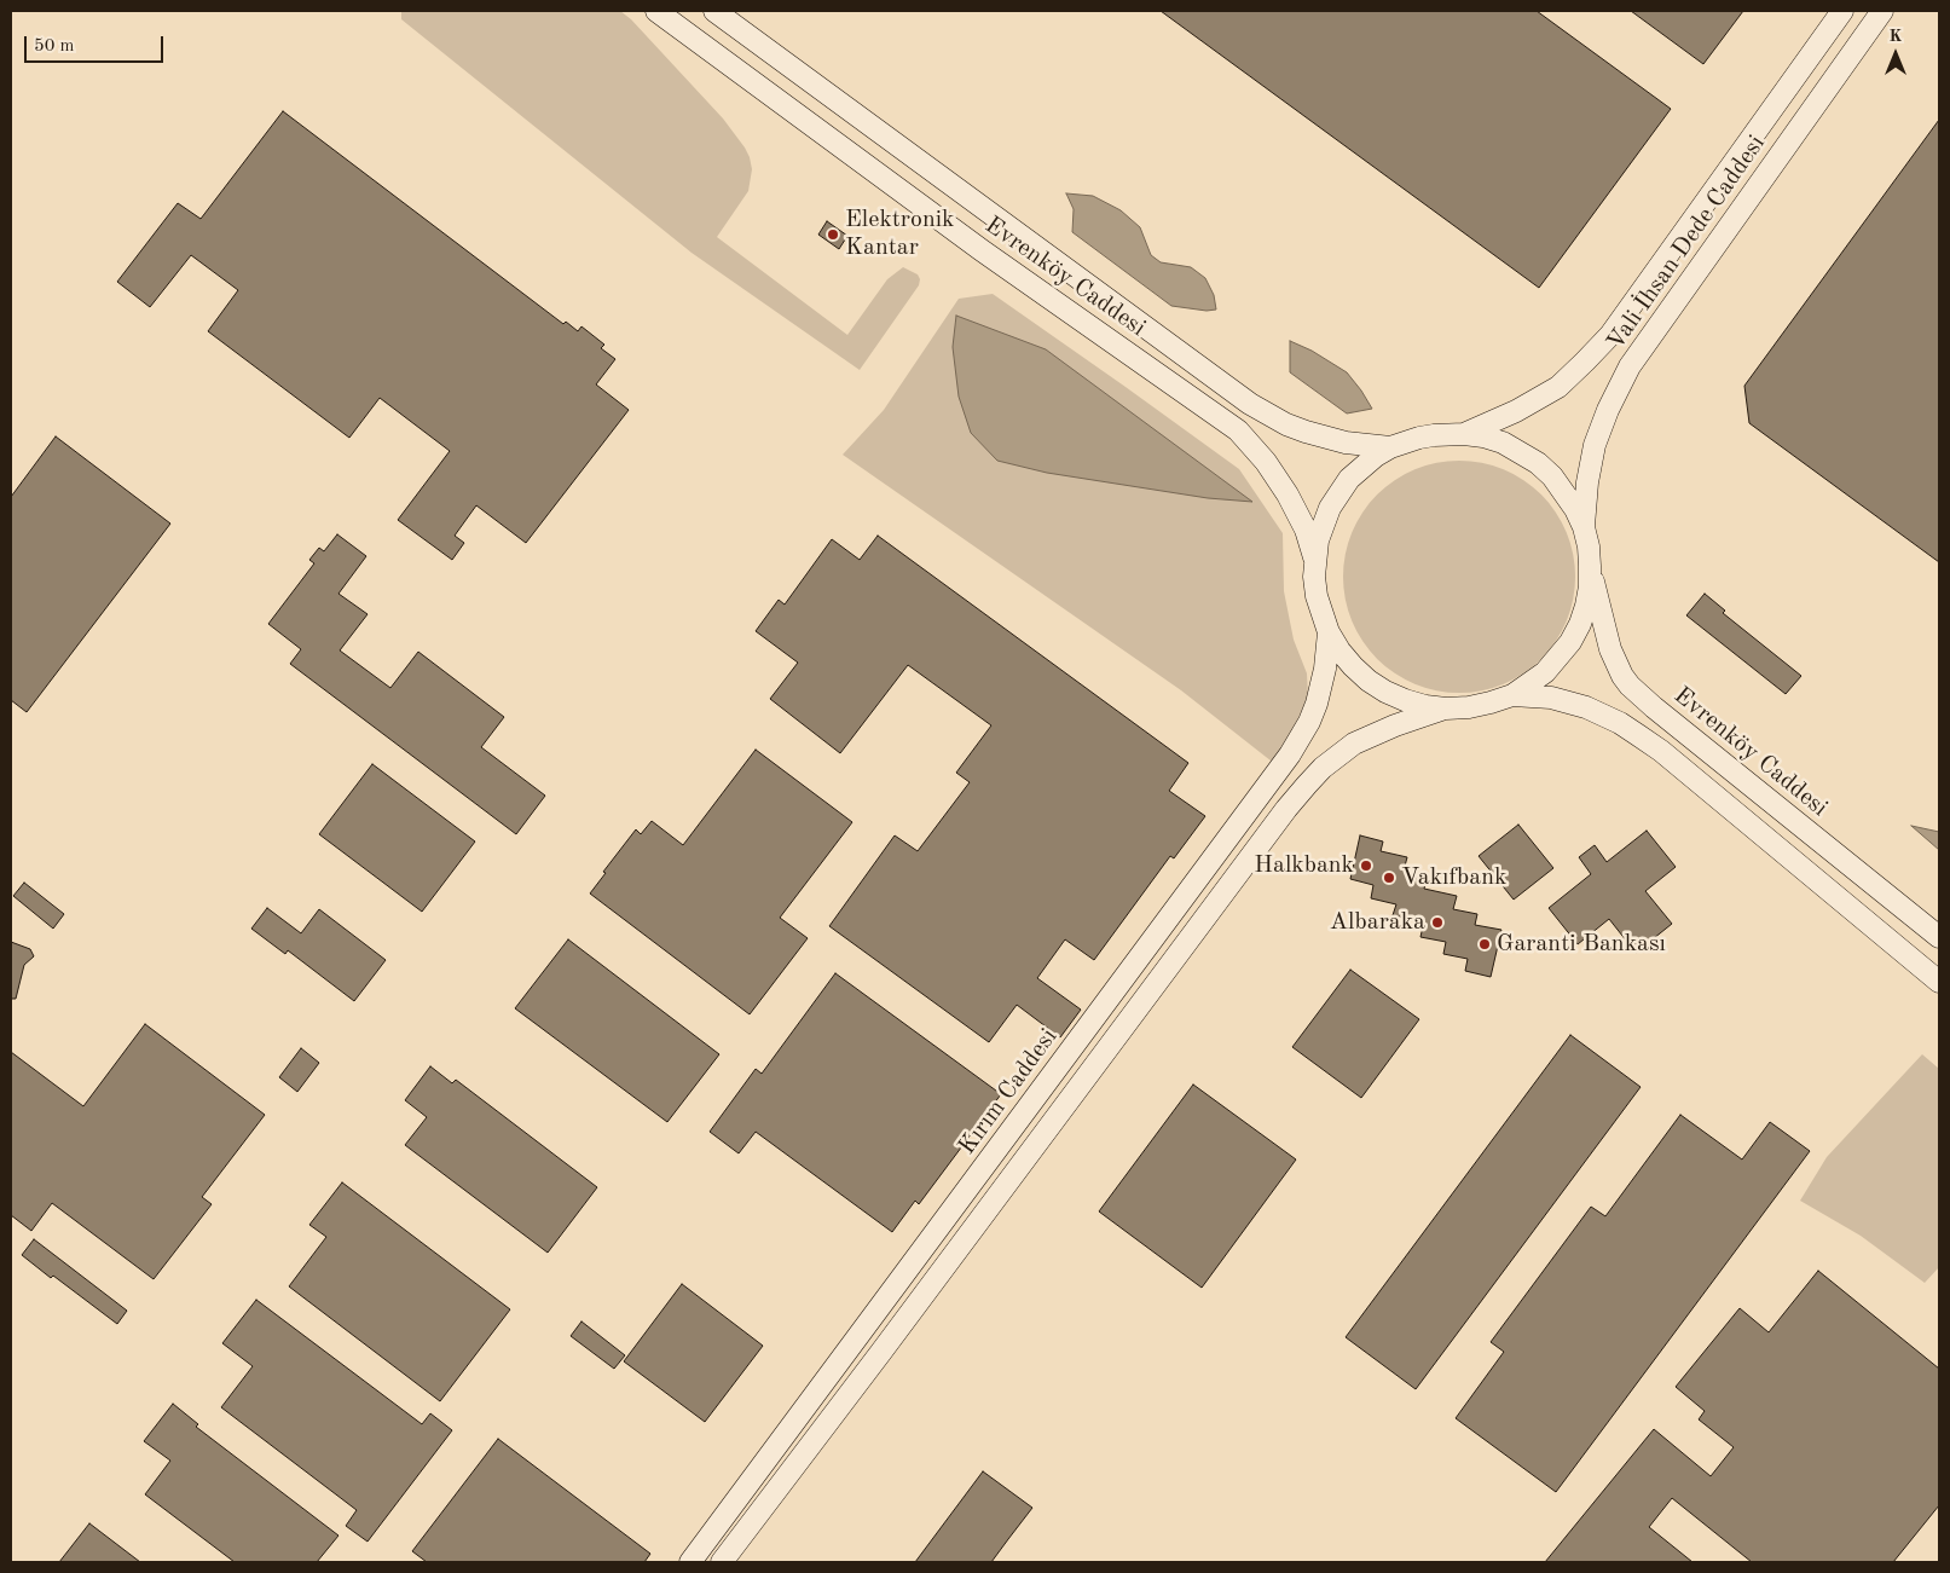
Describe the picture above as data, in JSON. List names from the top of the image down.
{
  "streets": {
    "main road": ["Vali İhsan Dede Caddesi", "Evrenköy Caddesi", "Kırım Caddesi"]
  },
  "places": [
    "Elektronik Kantar",
    "Halkbank",
    "Vakıfbank",
    "Albaraka",
    "Garanti Bankası"
  ],
  "scale_bar": "50 m",
  "north": "top"
}
